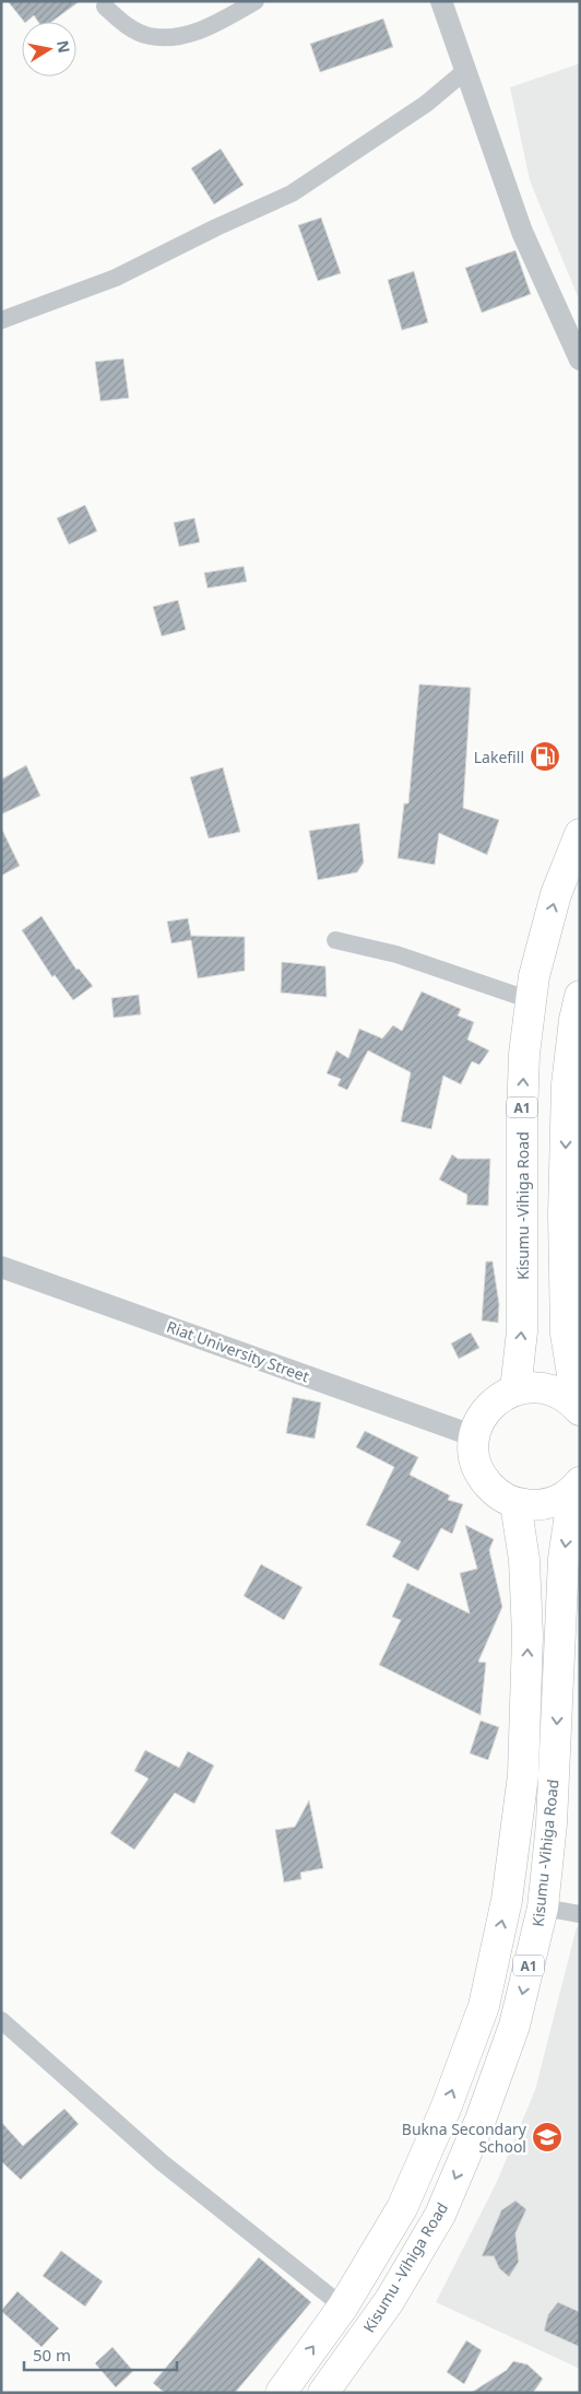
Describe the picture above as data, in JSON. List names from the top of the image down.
{
  "streets": {
    "highway": ["A1", "Kisumu -Vihiga Road"],
    "street": ["Riat University Street"]
  },
  "crossings": [
    ["A1", "Kisumu -Vihiga Road"],
    ["A1", "Riat University Street"]
  ],
  "places": {
    "fuel station": ["Lakefill"],
    "school or university": ["Bukna Secondary School"]
  },
  "scale_bar": "50 m",
  "north": "right"
}
